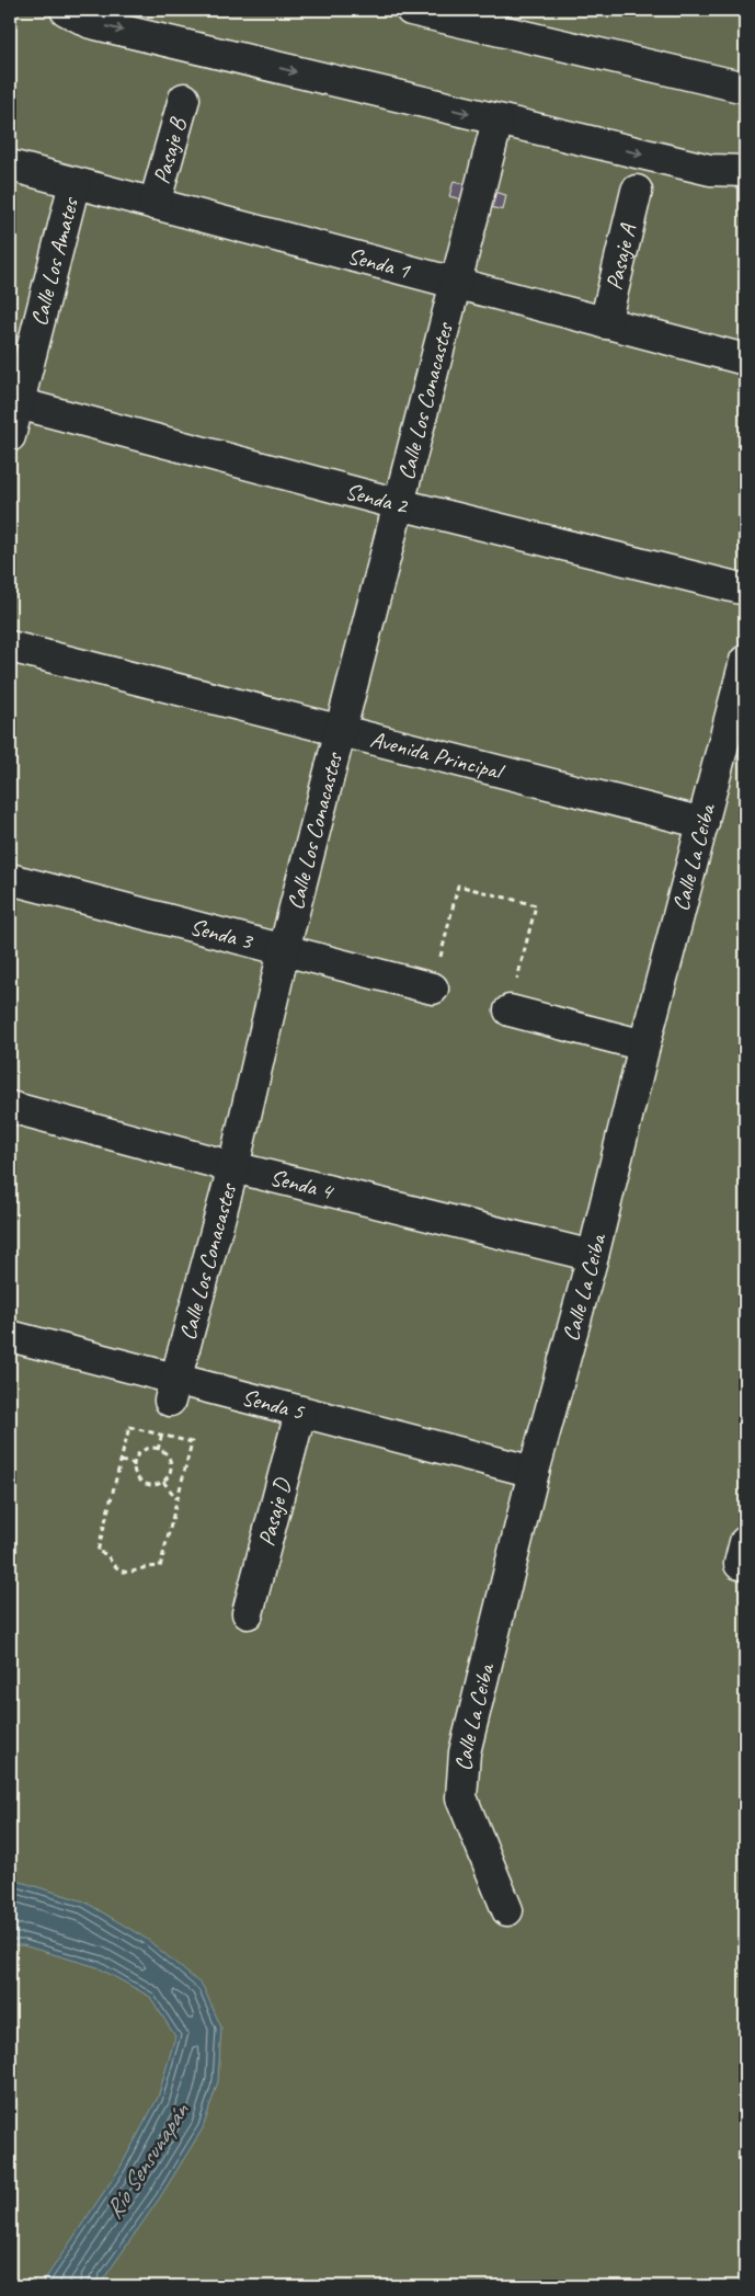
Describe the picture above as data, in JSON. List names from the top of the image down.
{
  "streets": {
    "street": [
      "Pasaje B",
      "Pasaje A",
      "Calle Los Amates",
      "Senda 1",
      "Calle Los Conacastes",
      "Senda 2",
      "Avenida Principal",
      "Calle La Ceiba",
      "Senda 3",
      "Senda 4",
      "Senda 5",
      "Pasaje D"
    ]
  },
  "crossings": [
    ["Pasaje B", "Senda 1"],
    ["Pasaje A", "Senda 1"],
    ["Calle Los Amates", "Senda 1"],
    ["Calle Los Amates", "Senda 2"],
    ["Senda 1", "Calle Los Conacastes"],
    ["Calle Los Conacastes", "Senda 2"],
    ["Calle Los Conacastes", "Avenida Principal"],
    ["Calle Los Conacastes", "Senda 3"],
    ["Calle Los Conacastes", "Senda 4"],
    ["Calle Los Conacastes", "Senda 5"],
    ["Avenida Principal", "Calle La Ceiba"],
    ["Calle La Ceiba", "Senda 4"],
    ["Calle La Ceiba", "Senda 5"],
    ["Senda 5", "Pasaje D"]
  ],
  "water": ["Río Sensunapán"]
}
